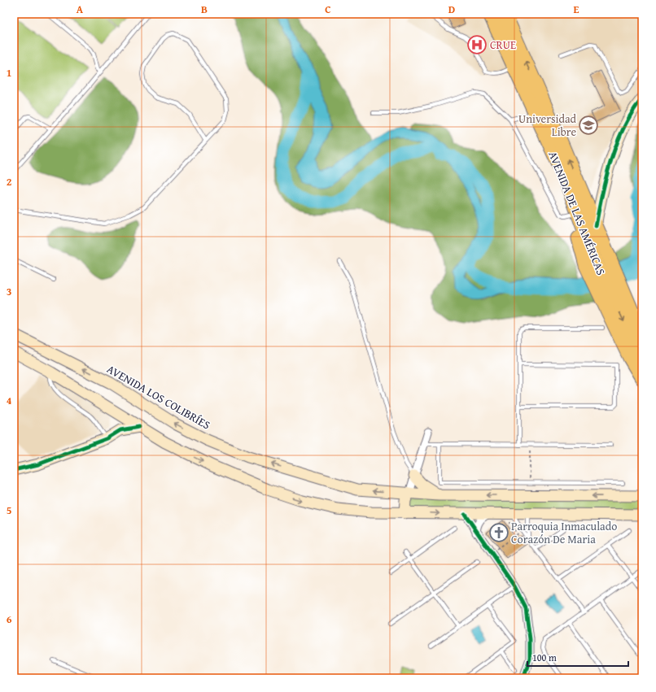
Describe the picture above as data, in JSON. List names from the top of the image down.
{
  "streets": {
    "highway": ["AVENIDA DE LAS AMÉRICAS"],
    "main road": ["AVENIDA LOS COLIBRÍES"]
  },
  "places": {
    "hospital": ["CRUE"],
    "school or university": ["Universidad Libre"],
    "church": ["Parroquia Inmaculado Corazón De Maria"]
  },
  "scale_bar": "100 m",
  "grid": {
    "columns": [
      "A",
      "B",
      "C",
      "D",
      "E"
    ],
    "rows": [
      "1",
      "2",
      "3",
      "4",
      "5",
      "6"
    ]
  }
}
